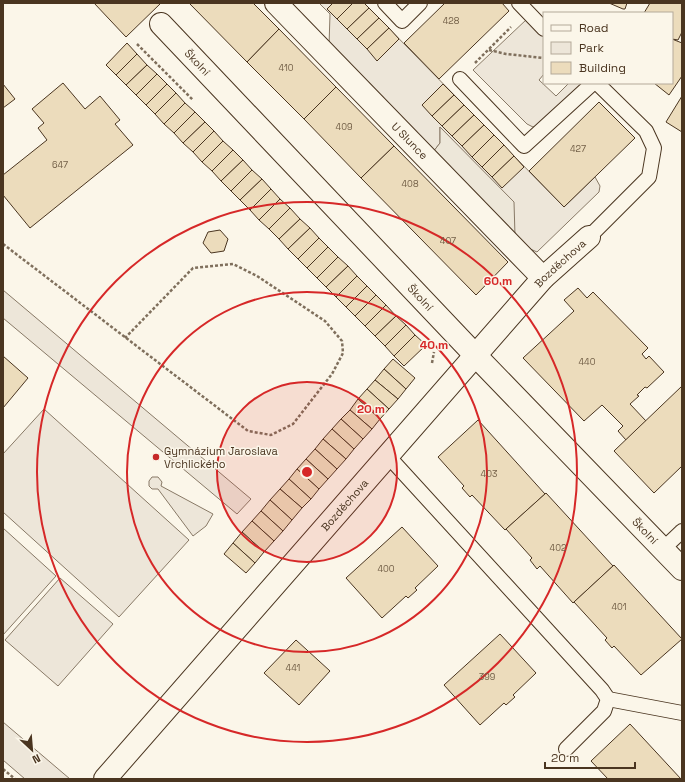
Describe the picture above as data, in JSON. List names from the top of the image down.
{
  "streets": {
    "street": ["Školní", "U Slunce", "Bozděchova"]
  },
  "crossings": [
    ["Školní", "Bozděchova"],
    ["U Slunce", "Bozděchova"]
  ],
  "places": ["Gymnázium Jaroslava Vrchlického"],
  "house_numbers": [
    "428",
    "410",
    "409",
    "427",
    "647",
    "408",
    "407",
    "440",
    "403",
    "402",
    "400",
    "401",
    "441",
    "399"
  ],
  "legend": ["Road", "Park", "Building"],
  "scale_bar": "20 m",
  "north": "bottom right",
  "rings": ["60 m", "40 m", "20 m"]
}
